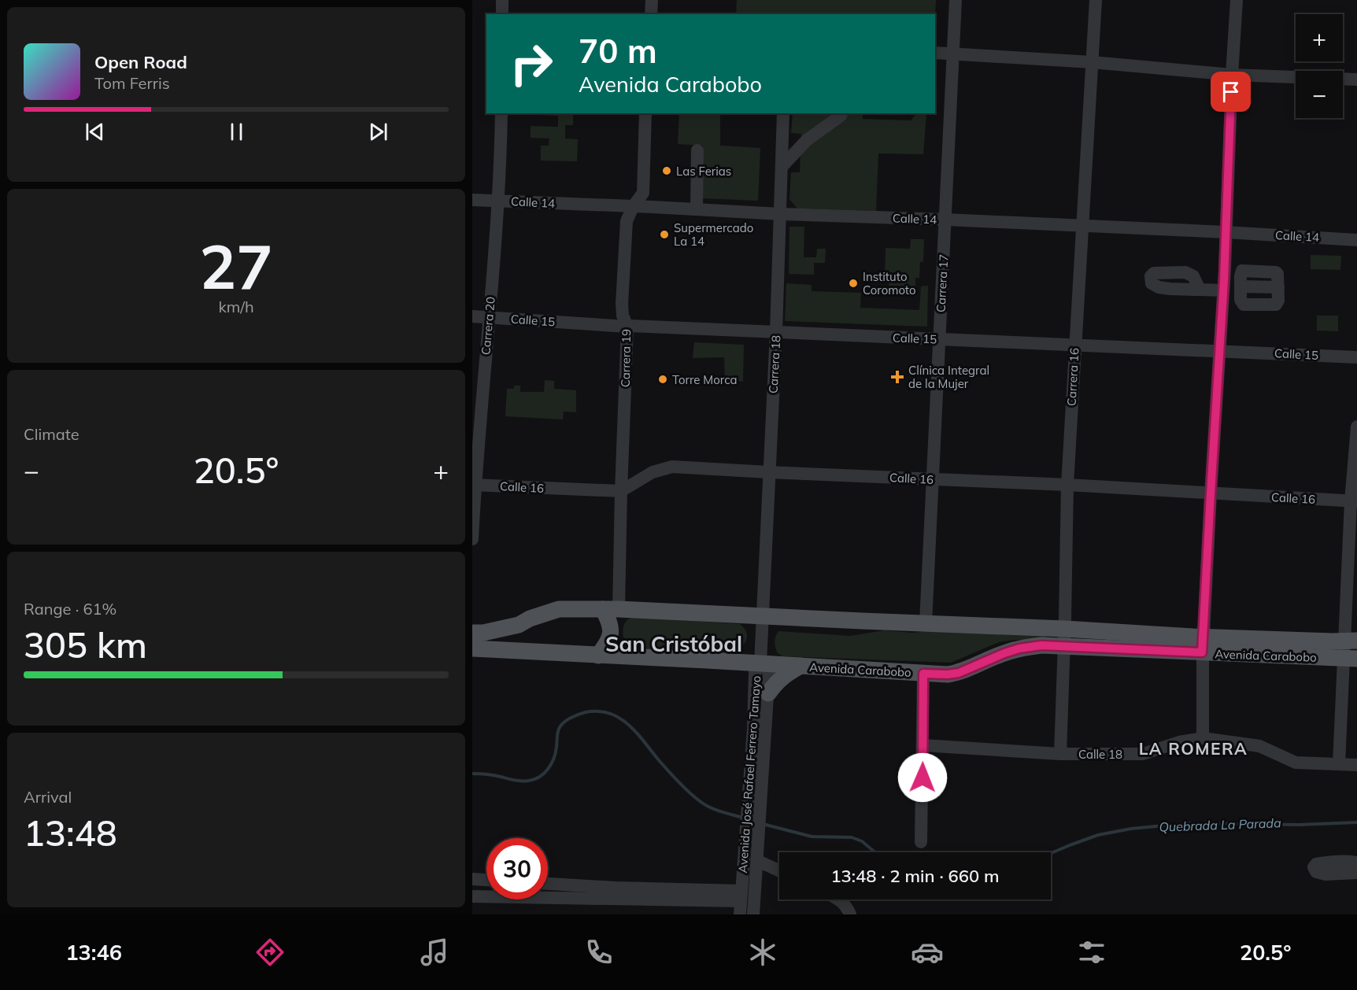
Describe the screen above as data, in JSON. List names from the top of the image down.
{
  "streets": {
    "main road": ["Avenida Carabobo"],
    "street": [
      "Calle 14",
      "Carrera 17",
      "Calle 15",
      "Carrera 20",
      "Carrera 19",
      "Carrera 18",
      "Carrera 16",
      "Calle 16",
      "Calle 18",
      "Avenida José Rafael Ferrero Tamayo"
    ]
  },
  "crossings": [
    ["Calle 14", "Carrera 17"],
    ["Calle 14", "Carrera 20"],
    ["Calle 14", "Carrera 19"],
    ["Calle 14", "Carrera 18"],
    ["Calle 14", "Carrera 16"],
    ["Carrera 17", "Calle 15"],
    ["Carrera 17", "Calle 16"],
    ["Carrera 17", "Avenida Carabobo"],
    ["Calle 15", "Carrera 20"],
    ["Calle 15", "Carrera 19"],
    ["Calle 15", "Carrera 18"],
    ["Calle 15", "Carrera 16"],
    ["Carrera 20", "Calle 16"],
    ["Carrera 19", "Calle 16"],
    ["Carrera 19", "Avenida Carabobo"],
    ["Carrera 18", "Calle 16"],
    ["Carrera 18", "Avenida Carabobo"],
    ["Carrera 18", "Avenida José Rafael Ferrero Tamayo"],
    ["Carrera 16", "Calle 16"],
    ["Carrera 16", "Avenida Carabobo"],
    ["Carrera 16", "Calle 18"],
    ["Avenida Carabobo", "Avenida José Rafael Ferrero Tamayo"]
  ],
  "districts": ["San Cristóbal", "LA ROMERA"],
  "water": ["Quebrada La Parada"],
  "places": {
    "other": [
      "Las Ferias",
      "Supermercado La 14",
      "Instituto Coromoto",
      "Torre Morca"
    ],
    "health": ["Clínica Integral de la Mujer"]
  },
  "page": {
    "map_buttons": ["+", "−"],
    "turn": ["70 m", "Avenida Carabobo"],
    "song": ["Open Road", "Tom Ferris"],
    "tile": [
      ["27", "km/h"],
      "Climate",
      ["Range · 61%", "305 km"],
      ["Arrival", "13:48"]
    ],
    "heat": ["−", "20.5°", "+"],
    "limit": "30",
    "trip": "13:48 · 2 min · 660 m",
    "tabs": ["13:46", "20.5°"]
  }
}
